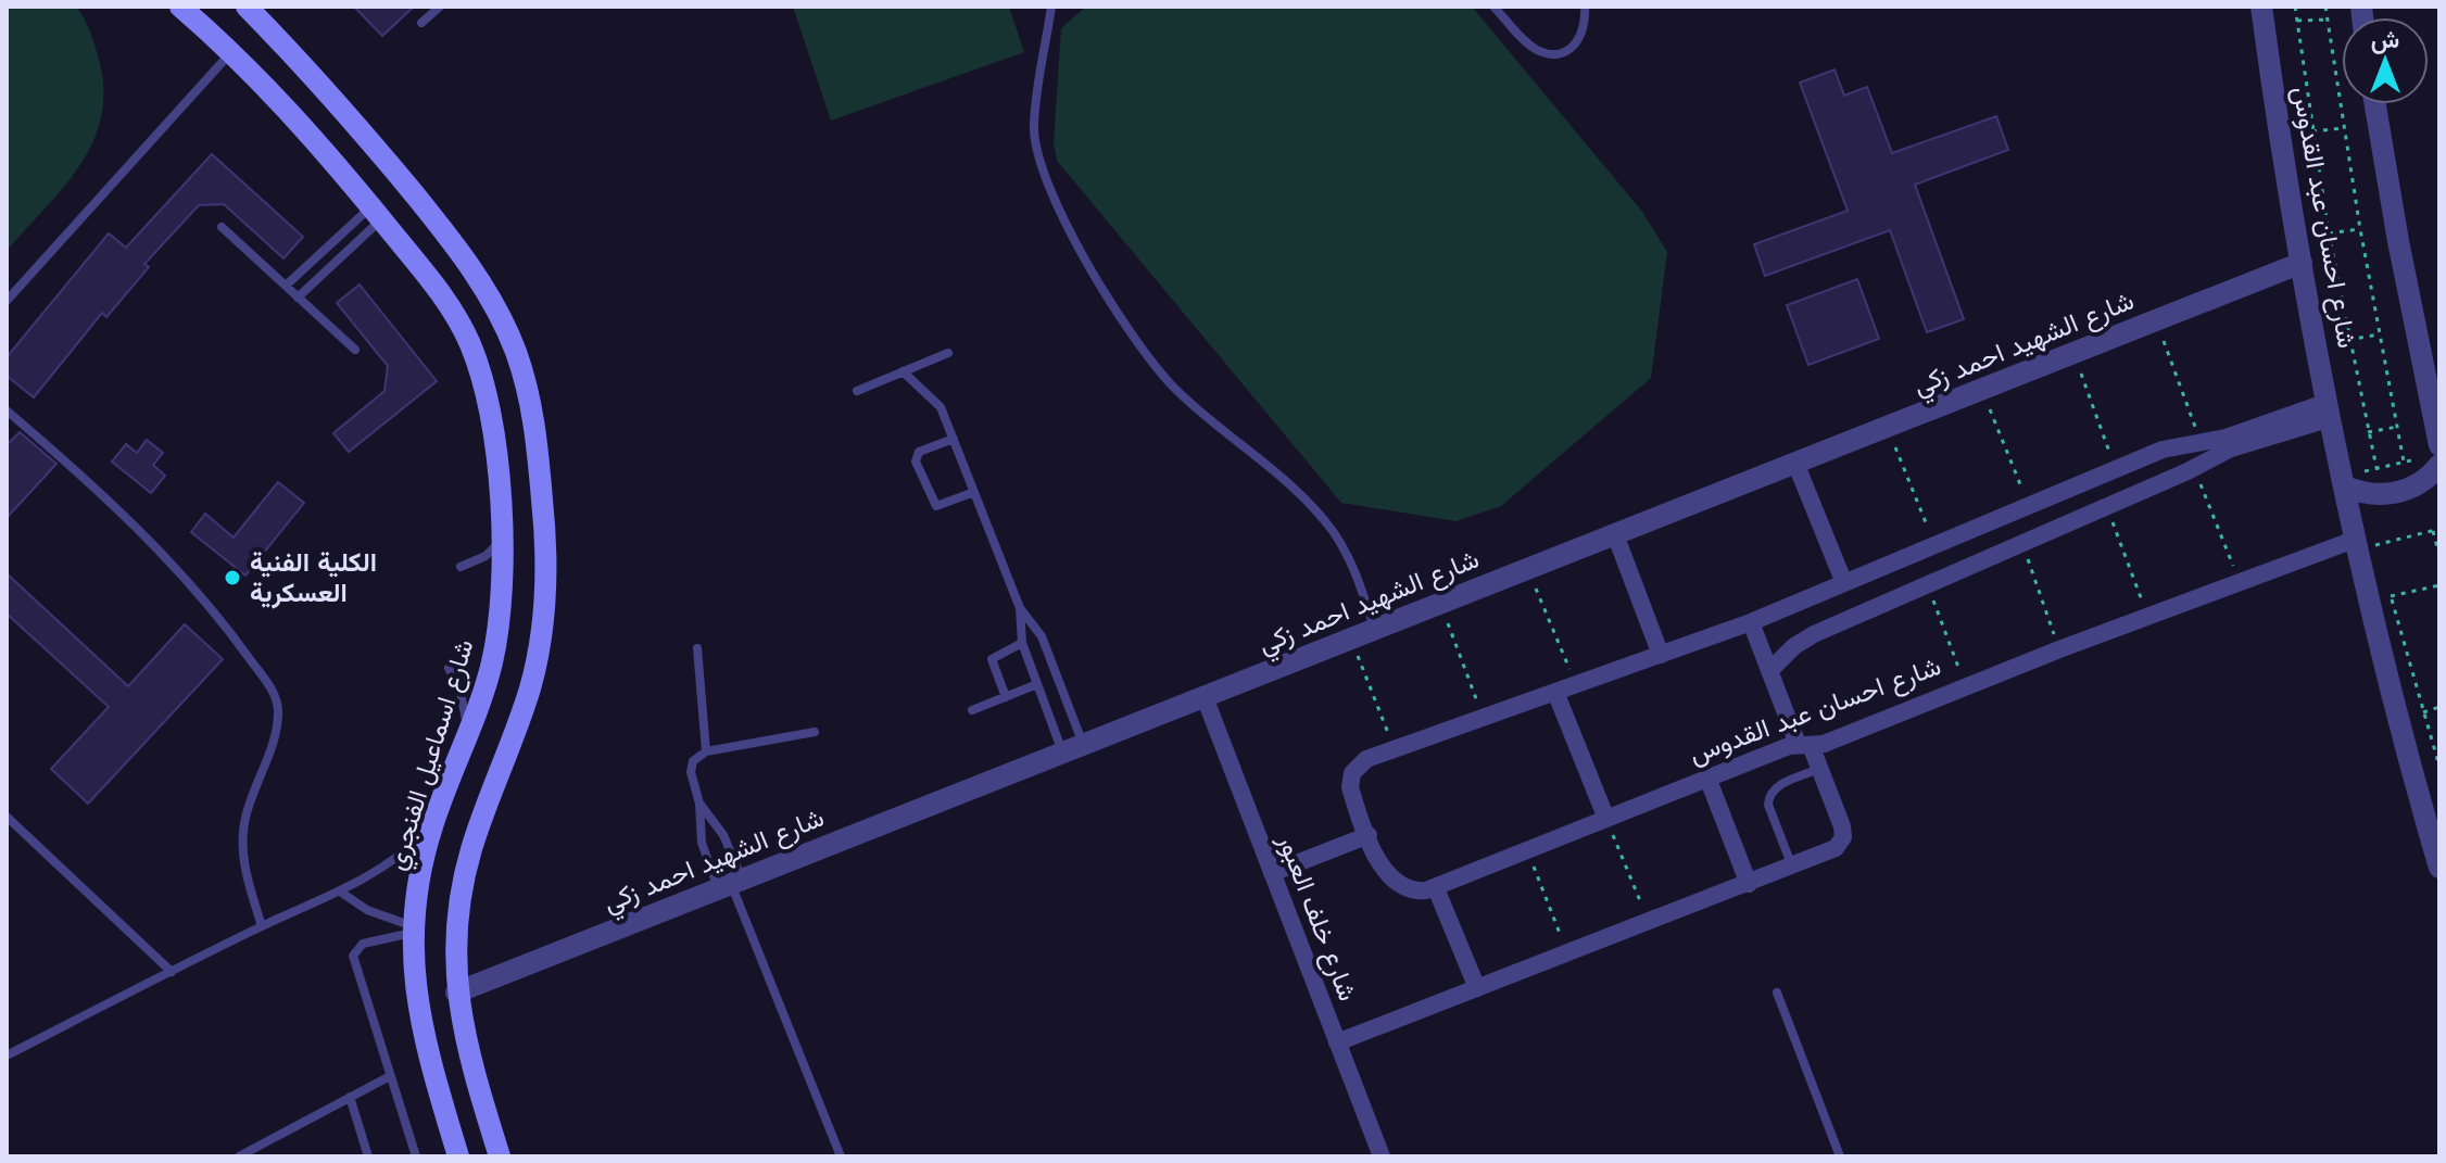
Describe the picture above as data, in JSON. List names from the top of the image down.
{
  "streets": {
    "main road": ["شارع اسماعيل الفنجري"],
    "street": ["شارع احسان عبد القدوس", "شارع الشهيد احمد زكي", "شارع خلف العبور"]
  },
  "crossings": [
    ["شارع احسان عبد القدوس", "شارع الشهيد احمد زكي"],
    ["شارع الشهيد احمد زكي", "شارع خلف العبور"]
  ],
  "places": ["الكلية الفنية العسكرية"],
  "north": "top"
}
